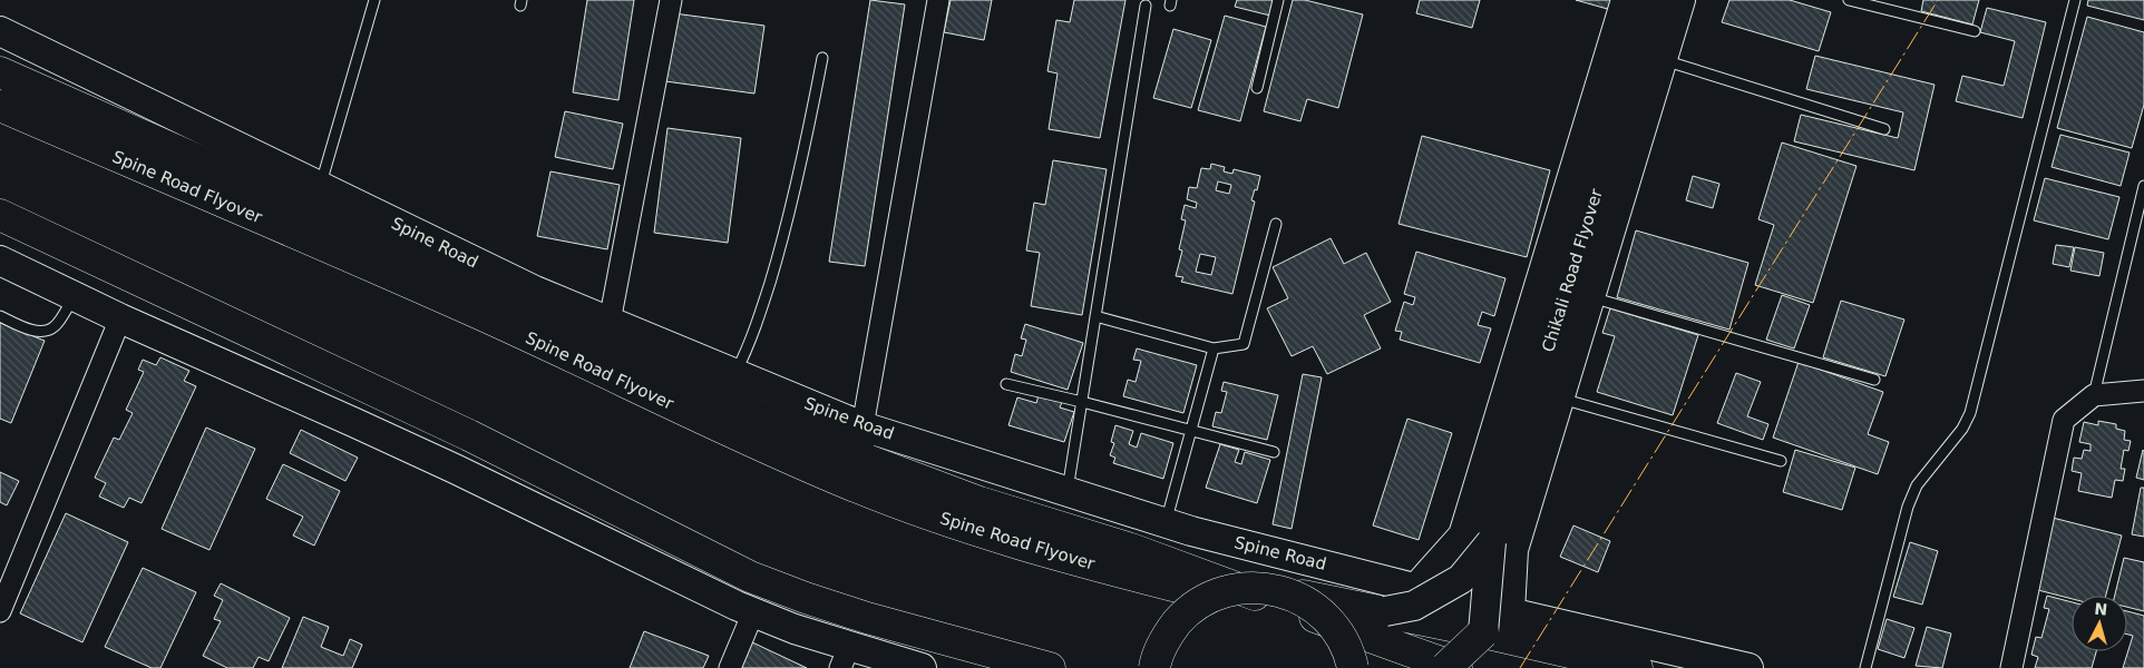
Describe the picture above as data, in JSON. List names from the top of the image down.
{
  "streets": {
    "main road": ["Spine Road Flyover", "Spine Road"],
    "street": ["Chikali Road Flyover"]
  },
  "crossings": [
    ["Spine Road Flyover", "Chikali Road Flyover"]
  ],
  "north": "top"
}
